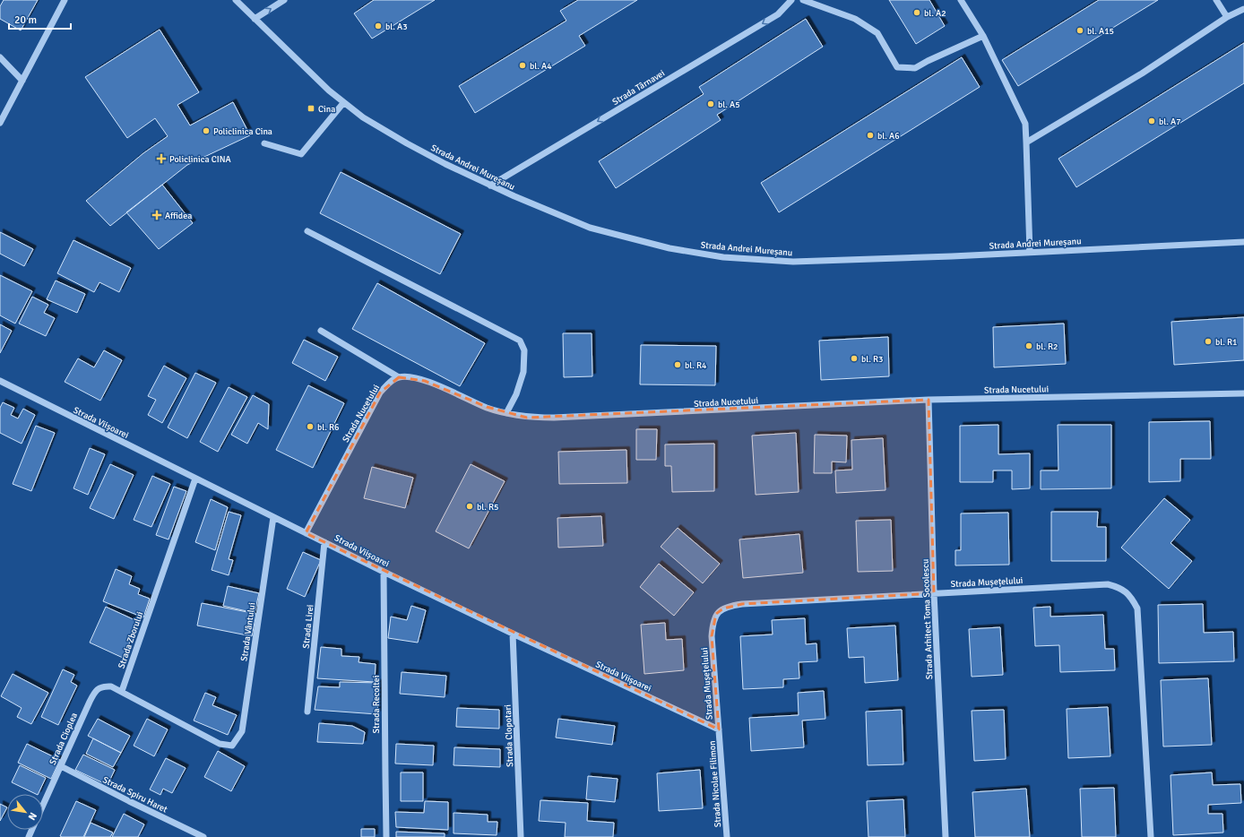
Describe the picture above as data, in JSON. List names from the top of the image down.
{
  "streets": {
    "street": [
      "Strada Târnavei",
      "Strada Andrei Mureșanu",
      "Strada Nucetului",
      "Strada Viișoarei",
      "Strada Mușețelului",
      "Strada Arhitect Toma Socolescu",
      "Strada Lirei",
      "Strada Vântului",
      "Strada Zborului",
      "Strada Recoltei",
      "Strada Clopotari",
      "Strada Cioplea",
      "Strada Nicolae Filimon",
      "Strada Spiru Haret"
    ]
  },
  "crossings": [
    ["Strada Târnavei", "Strada Andrei Mureșanu"],
    ["Strada Nucetului", "Strada Viișoarei"],
    ["Strada Nucetului", "Strada Arhitect Toma Socolescu"],
    ["Strada Viișoarei", "Strada Mușețelului"],
    ["Strada Viișoarei", "Strada Lirei"],
    ["Strada Viișoarei", "Strada Vântului"],
    ["Strada Viișoarei", "Strada Zborului"],
    ["Strada Viișoarei", "Strada Recoltei"],
    ["Strada Viișoarei", "Strada Clopotari"],
    ["Strada Viișoarei", "Strada Nicolae Filimon"],
    ["Strada Mușețelului", "Strada Arhitect Toma Socolescu"],
    ["Strada Mușețelului", "Strada Nicolae Filimon"],
    ["Strada Vântului", "Strada Zborului"],
    ["Strada Vântului", "Strada Cioplea"],
    ["Strada Zborului", "Strada Cioplea"],
    ["Strada Cioplea", "Strada Spiru Haret"]
  ],
  "one_way": ["Strada Târnavei"],
  "places": {
    "other": [
      "bl. A2",
      "bl. A3",
      "bl. A15",
      "bl. A4",
      "bl. A5",
      "bl. A7",
      "Policlinica Cina",
      "bl. A6",
      "bl. R1",
      "bl. R2",
      "bl. R3",
      "bl. R4",
      "bl. R6",
      "bl. R5"
    ],
    "transit": ["Cina"],
    "health": ["Policlinica CINA", "Affidea"]
  },
  "scale_bar": "20 m",
  "north": "bottom right"
}
